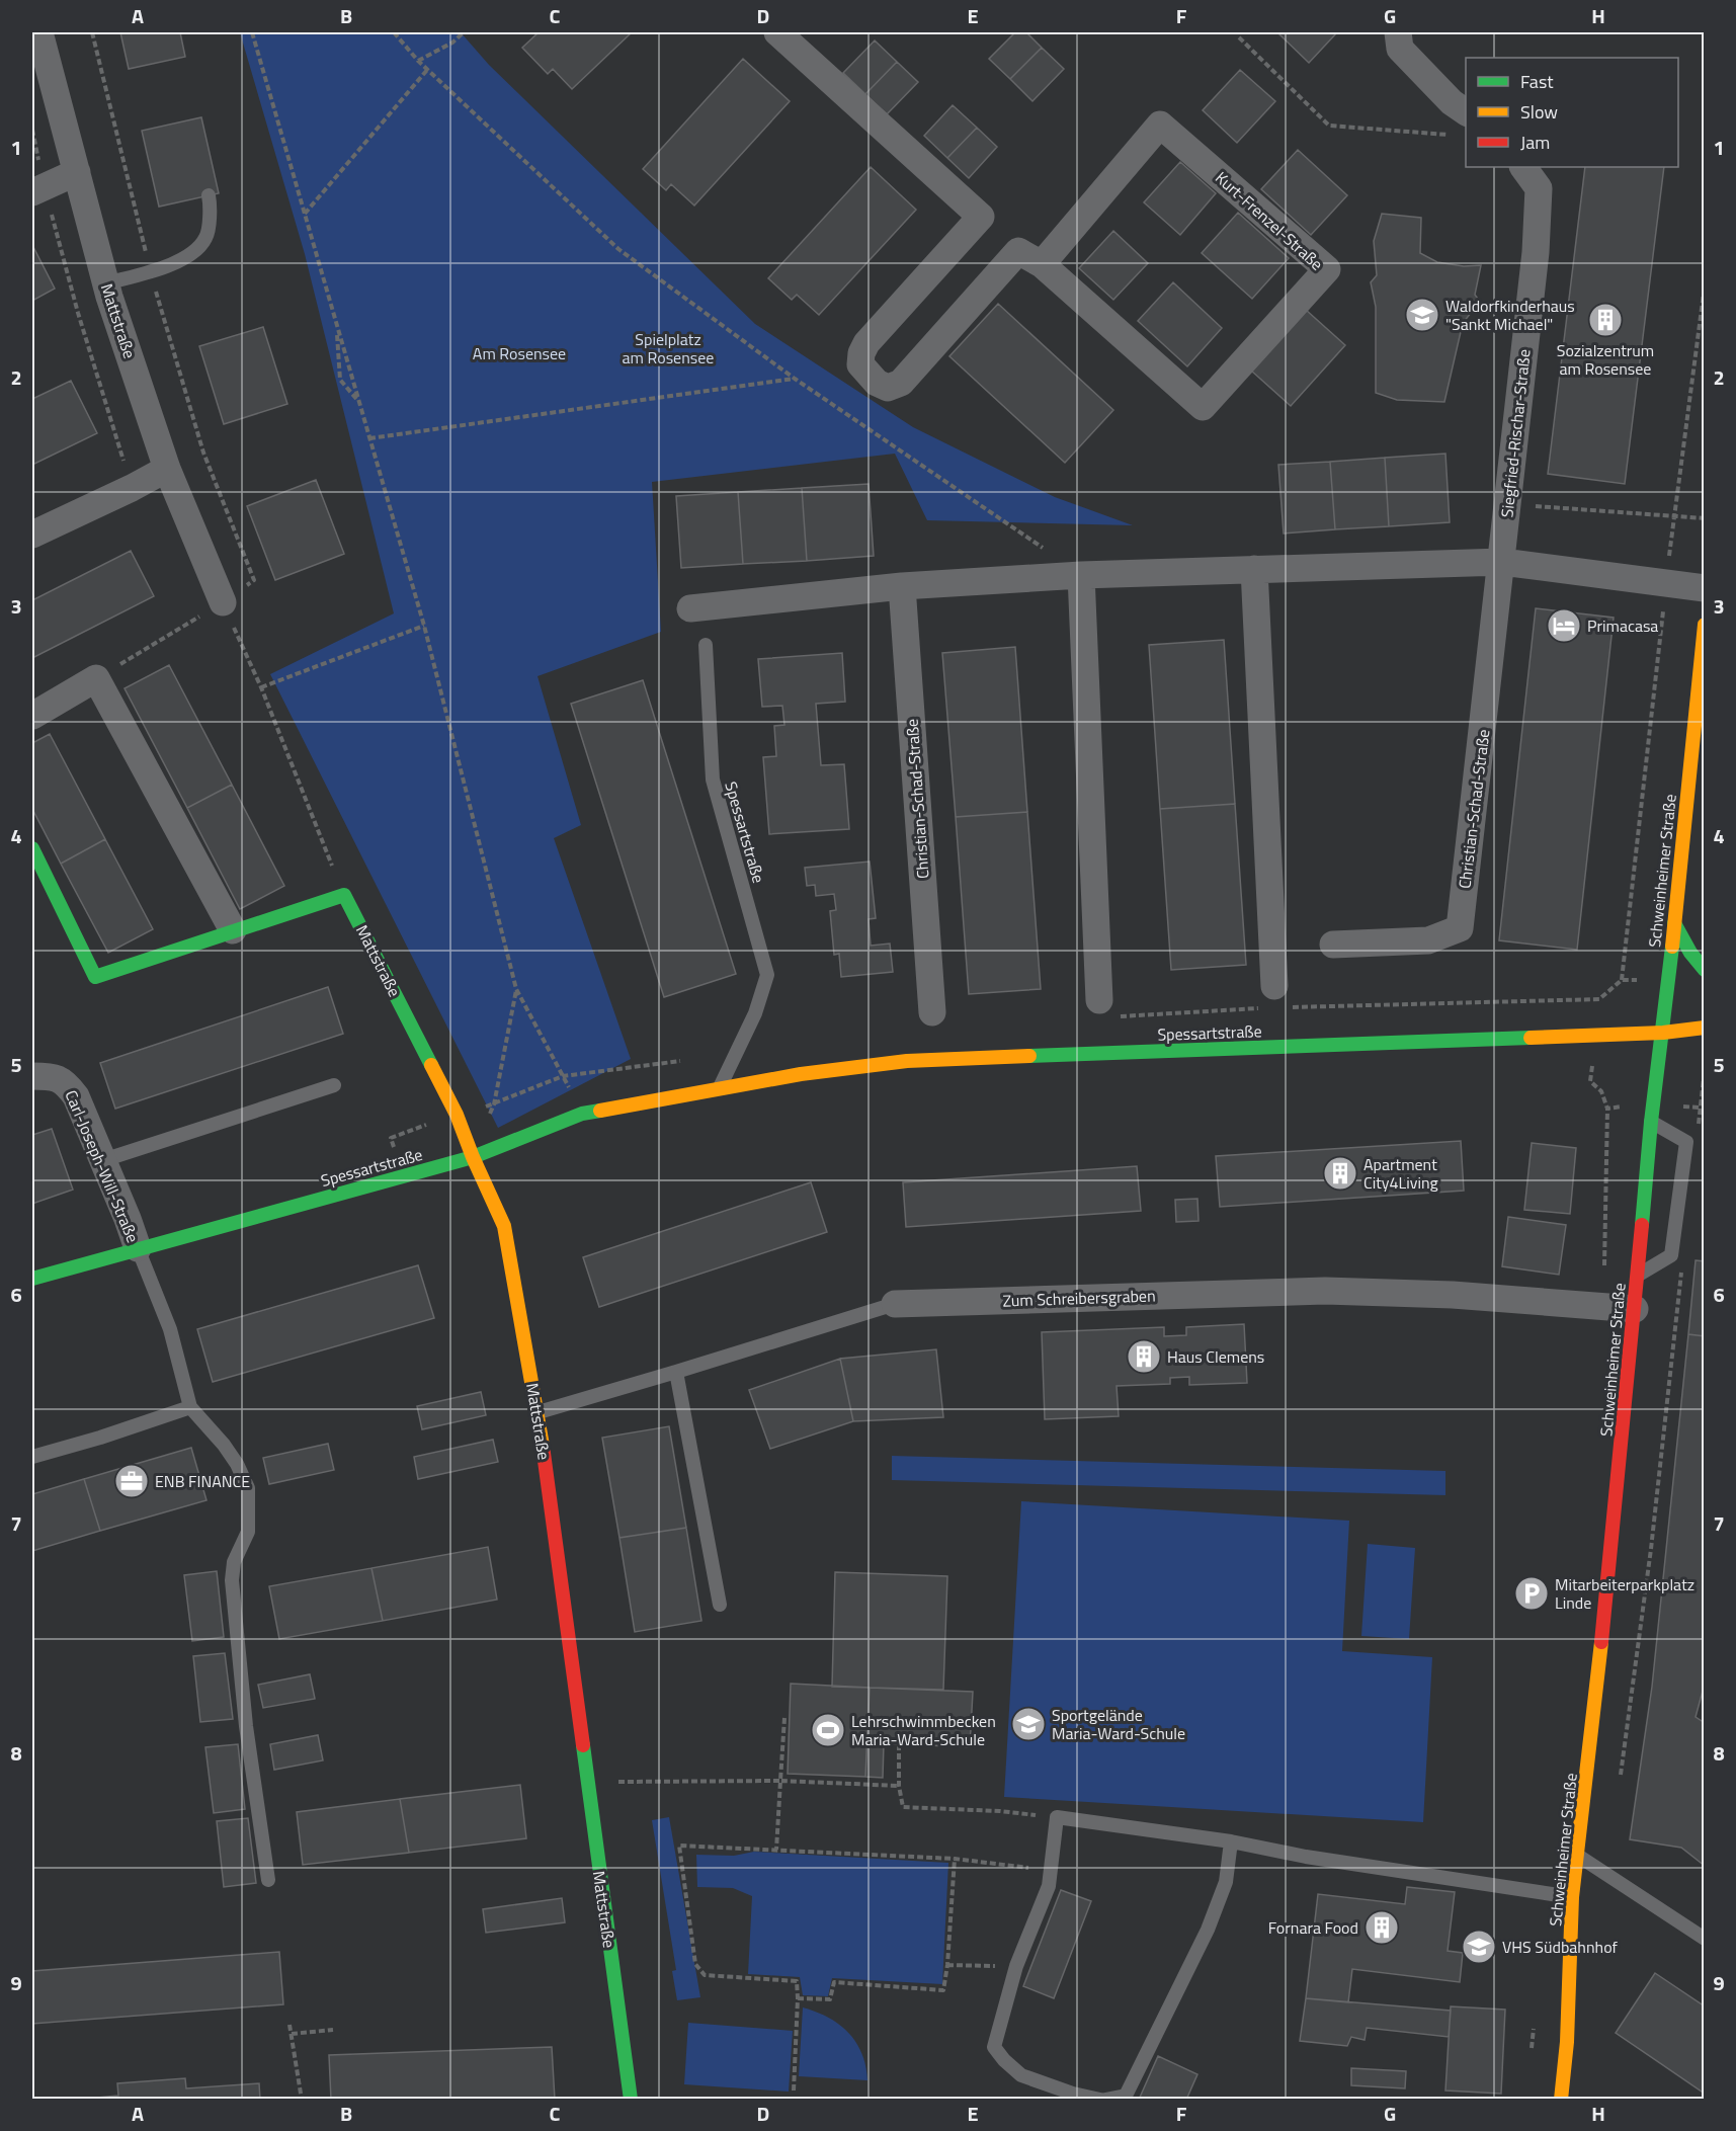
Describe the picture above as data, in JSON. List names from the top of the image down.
{
  "streets": {
    "street": [
      "Kurt-Frenzel-Straße",
      "Mattstraße",
      "Siegfried-Rischar-Straße",
      "Christian-Schad-Straße",
      "Spessartstraße",
      "Schweinheimer Straße",
      "Carl-Joseph-Will-Straße",
      "Zum Schreibersgraben"
    ]
  },
  "crossings": [
    ["Mattstraße", "Spessartstraße"],
    ["Mattstraße", "Zum Schreibersgraben"],
    ["Siegfried-Rischar-Straße", "Christian-Schad-Straße"],
    ["Spessartstraße", "Schweinheimer Straße"],
    ["Spessartstraße", "Carl-Joseph-Will-Straße"],
    ["Schweinheimer Straße", "Zum Schreibersgraben"]
  ],
  "parks": ["Spielplatz am Rosensee", "Am Rosensee"],
  "places": {
    "school or university": ["Waldorfkinderhaus \"Sankt Michael\"", "Sportgelände Maria-Ward-Schule", "VHS Südbahnhof"],
    "building": [
      "Sozialzentrum am Rosensee",
      "Apartment City4Living",
      "Haus Clemens",
      "Fornara Food"
    ],
    "hotel": ["Primacasa"],
    "office": ["ENB FINANCE"],
    "parking": ["Mitarbeiterparkplatz Linde"],
    "sports": ["Lehrschwimmbecken Maria-Ward-Schule"]
  },
  "legend": ["Fast", "Slow", "Jam"],
  "grid": {
    "columns": [
      "A",
      "B",
      "C",
      "D",
      "E",
      "F",
      "G",
      "H"
    ],
    "rows": [
      "1",
      "2",
      "3",
      "4",
      "5",
      "6",
      "7",
      "8",
      "9"
    ]
  }
}
